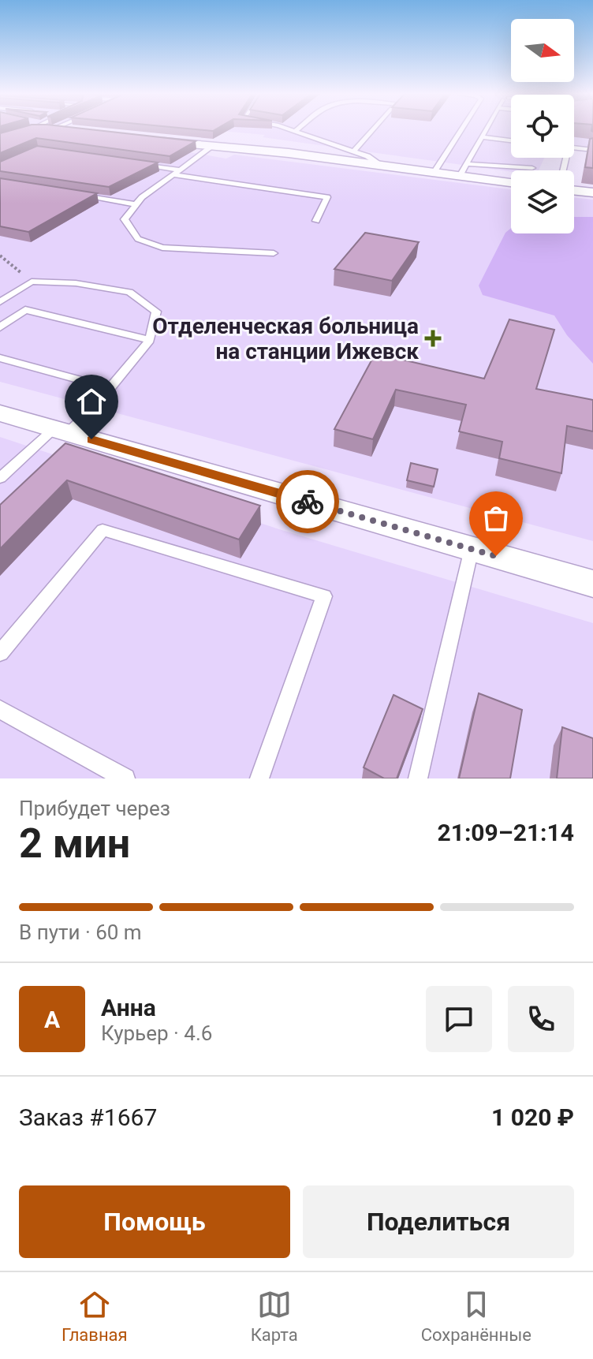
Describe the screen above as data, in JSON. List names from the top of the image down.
{
  "places": {
    "health": ["Отделенческая больница на станции Ижевск"]
  },
  "north": "right",
  "page": {
    "heading": ["2 мин", "Прибудет через", "21:09–21:14"],
    "panel": [
      "Анна",
      "Курьер · 4.6",
      "Заказ #1667",
      "1 020 ₽"
    ],
    "bar": "В пути · 60 m",
    "round": "А",
    "buttons": ["Помощь", "Поделиться"],
    "tabs": ["Главная", "Карта", "Сохранённые"]
  }
}
